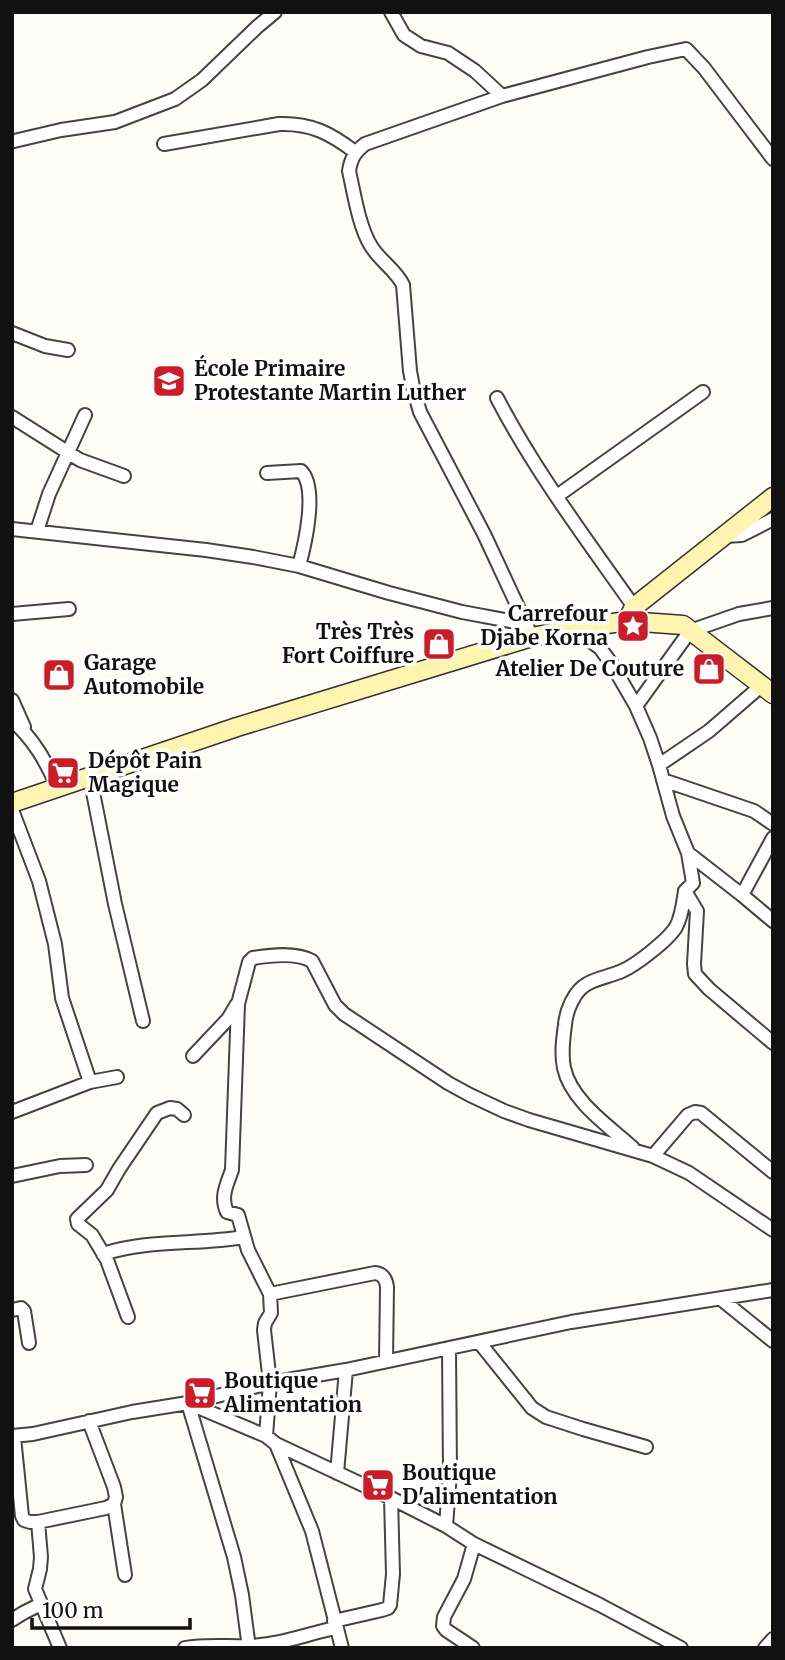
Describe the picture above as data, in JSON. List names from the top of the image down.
{
  "places": {
    "school or university": ["École Primaire Protestante Martin Luther"],
    "place": ["Carrefour Djabe Korna"],
    "shop": ["Très Très Fort Coiffure", "Atelier De Couture", "Garage Automobile"],
    "supermarket": ["Dépôt Pain Magique", "Boutique Alimentation", "Boutique D'alimentation"]
  },
  "scale_bar": "100 m"
}
